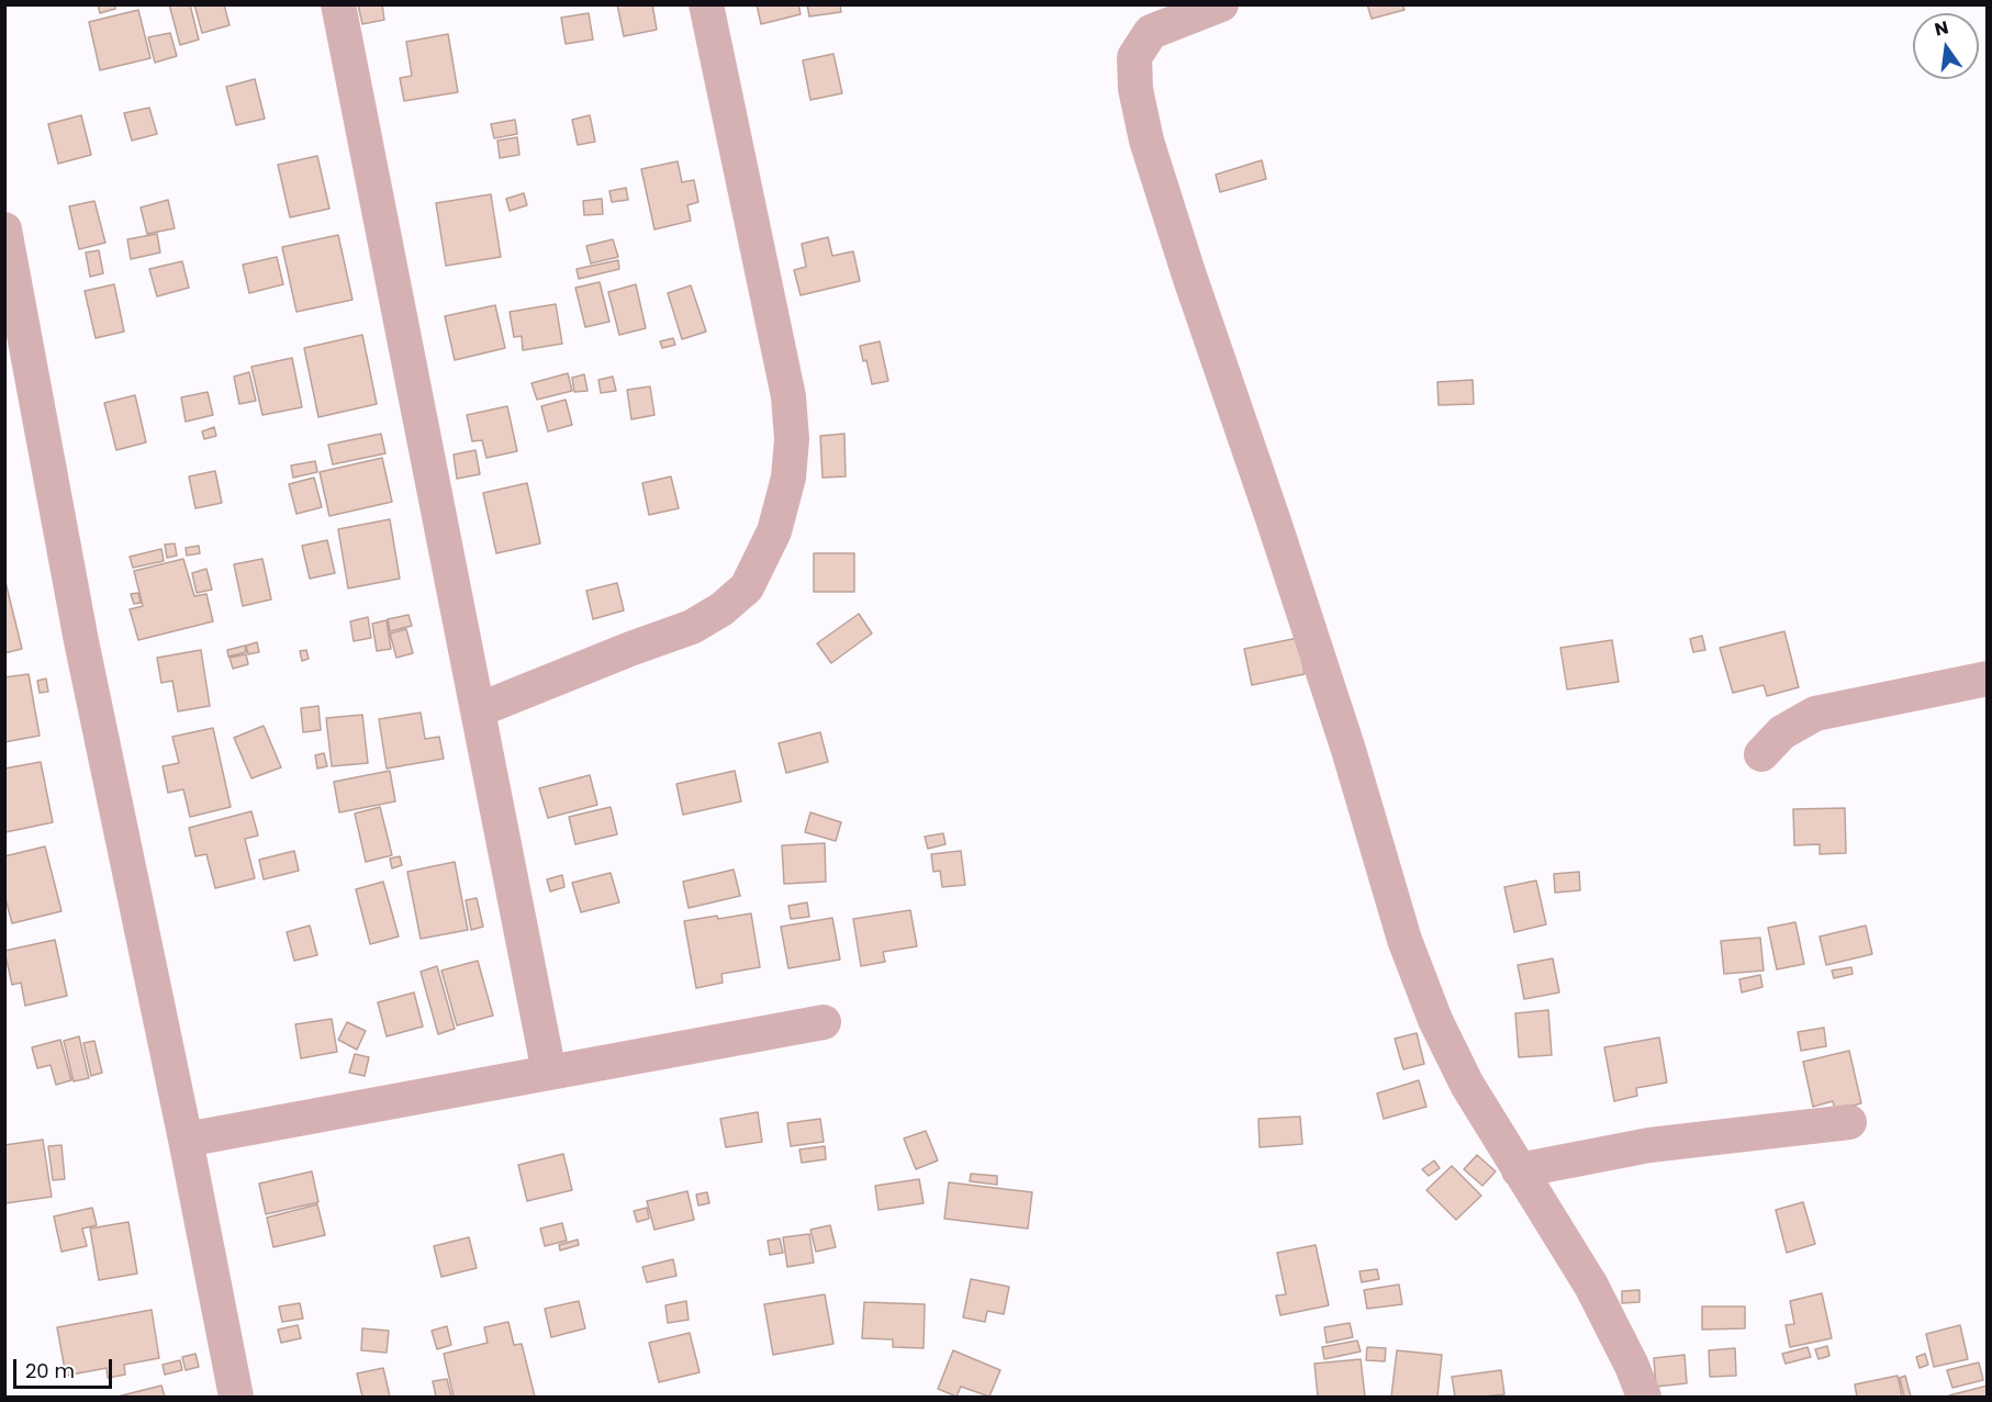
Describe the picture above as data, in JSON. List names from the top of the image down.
{
  "scale_bar": "20 m",
  "north": "top"
}
